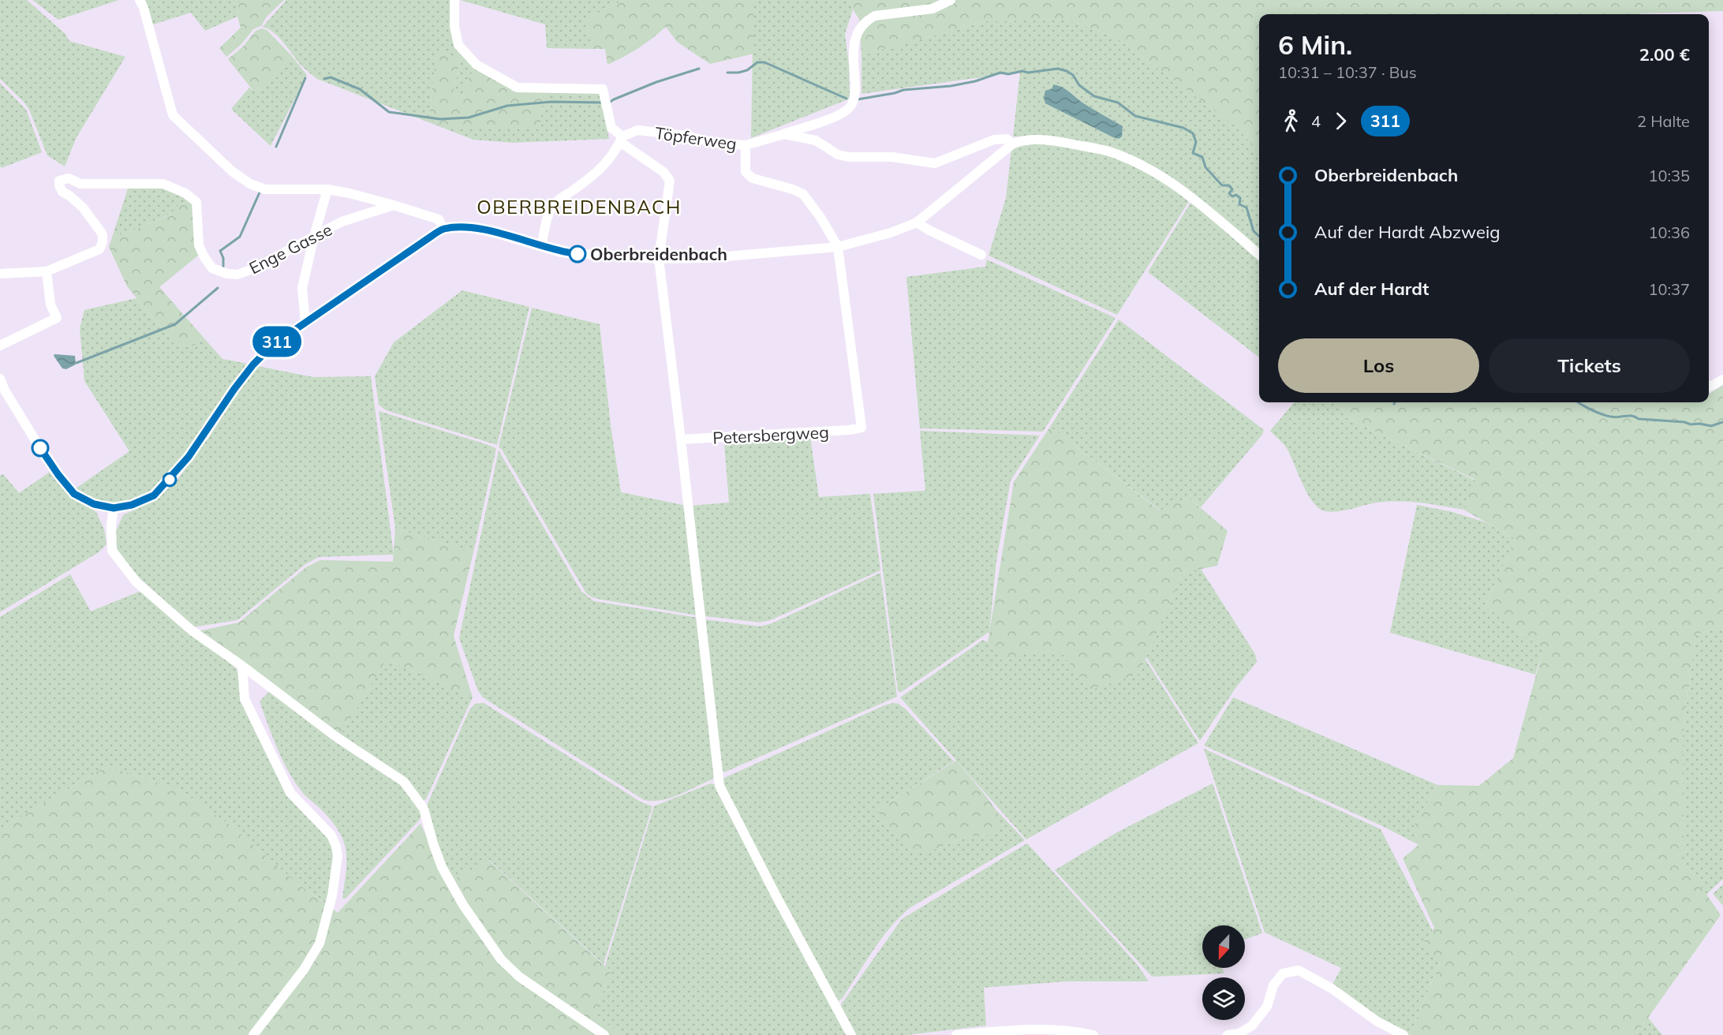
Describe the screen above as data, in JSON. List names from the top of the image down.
{
  "streets": {
    "street": ["Töpferweg", "Enge Gasse", "Petersbergweg"]
  },
  "districts": ["OBERBREIDENBACH"],
  "places": ["Oberbreidenbach"],
  "lines": ["bus line 311"],
  "north": "bottom",
  "page": {
    "on_map": "311",
    "heading": ["6 Min.", "10:31 – 10:37 · Bus", "2.00 €"],
    "legs": ["4", "311", "2 Halte"],
    "list": [
      {
        "name": "Oberbreidenbach",
        "value": "10:35"
      },
      {
        "name": "Auf der Hardt Abzweig",
        "value": "10:36"
      },
      {
        "name": "Auf der Hardt",
        "value": "10:37"
      }
    ],
    "buttons": ["Los", "Tickets"]
  }
}
